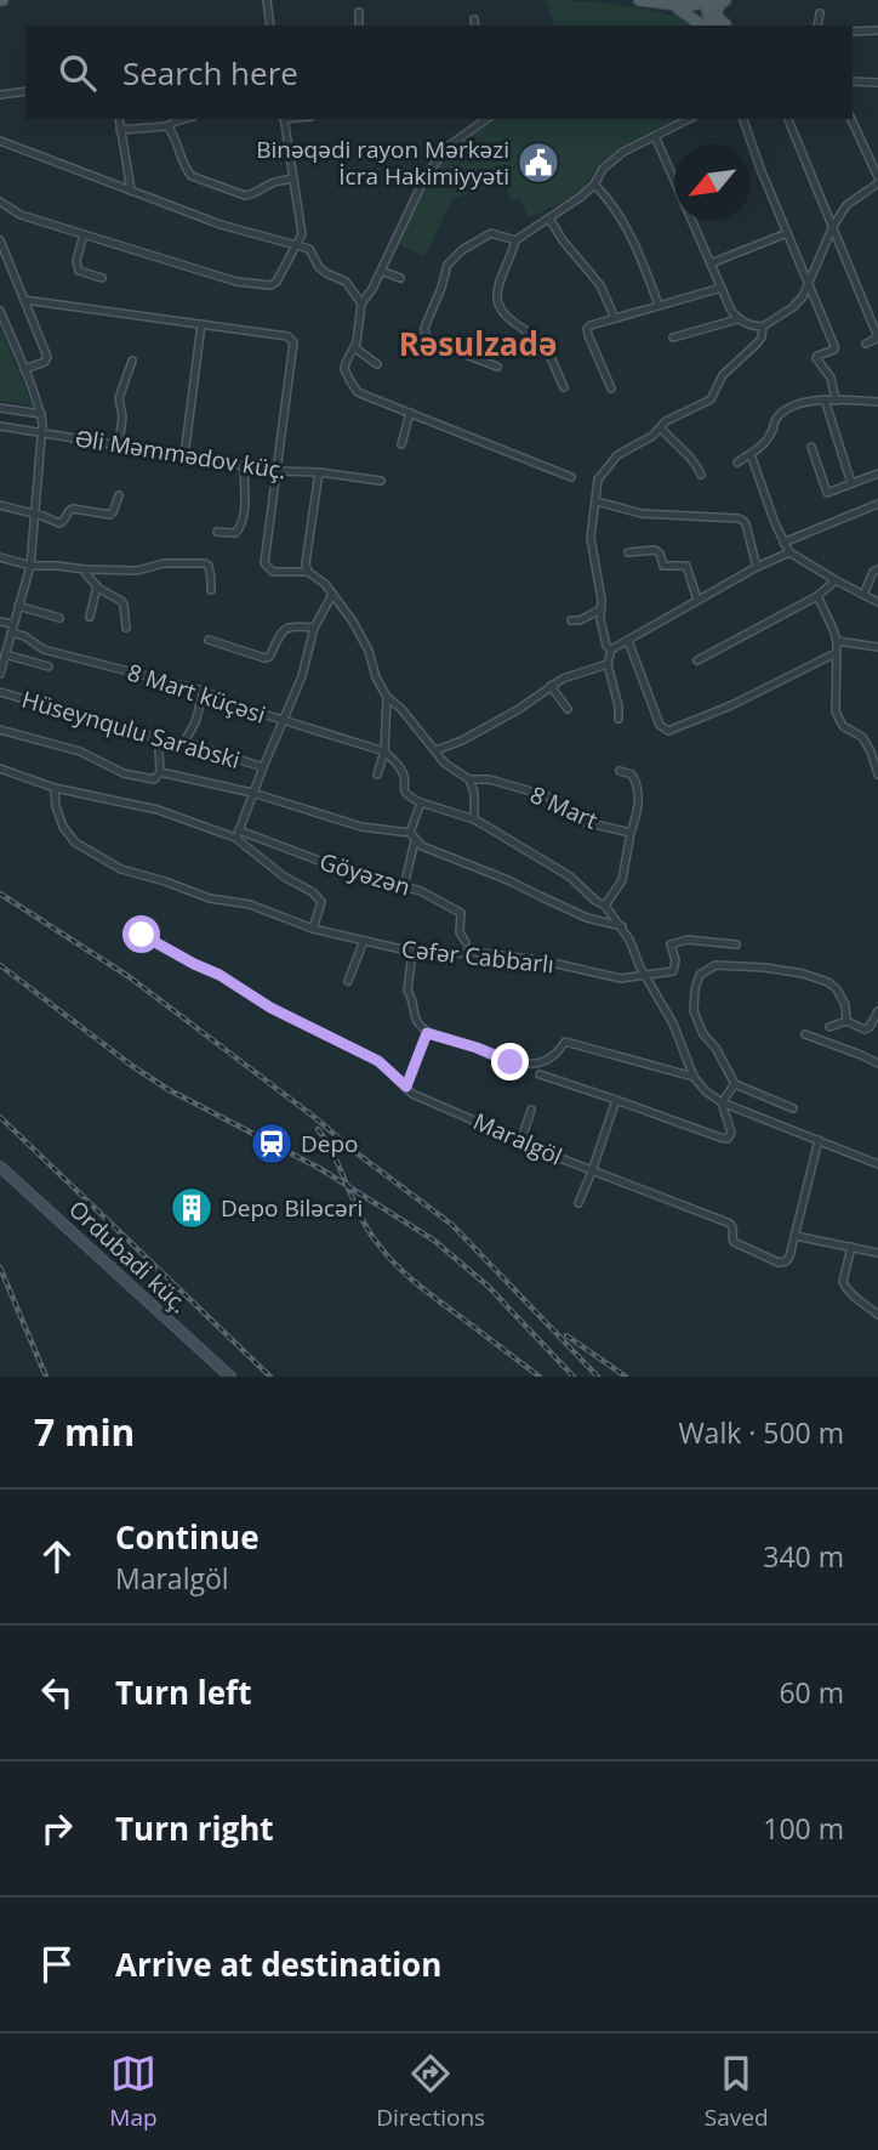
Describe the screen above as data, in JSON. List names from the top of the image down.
{
  "streets": {
    "main road": ["Ordubadi küç."],
    "street": [
      "Əli Məmmədov küç.",
      "8 Mart küçəsi",
      "Hüseynqulu Sarabski",
      "8 Mart",
      "Göyəzən",
      "Cəfər Cabbarlı",
      "Maralgöl"
    ]
  },
  "districts": ["Rəsulzadə"],
  "places": {
    "public building": ["Binəqədi rayon Mərkəzi İcra Hakimiyyəti"],
    "station": ["Depo"],
    "building": ["Depo Biləcəri"]
  },
  "north": "bottom left",
  "page": {
    "search": "Search here",
    "heading": ["7 min", "Walk · 500 m"],
    "list": [
      ["Continue", "Maralgöl", "340 m"],
      ["Turn left", "60 m"],
      ["Turn right", "100 m"],
      "Arrive at destination"
    ],
    "nav": ["Map", "Directions", "Saved"]
  }
}
